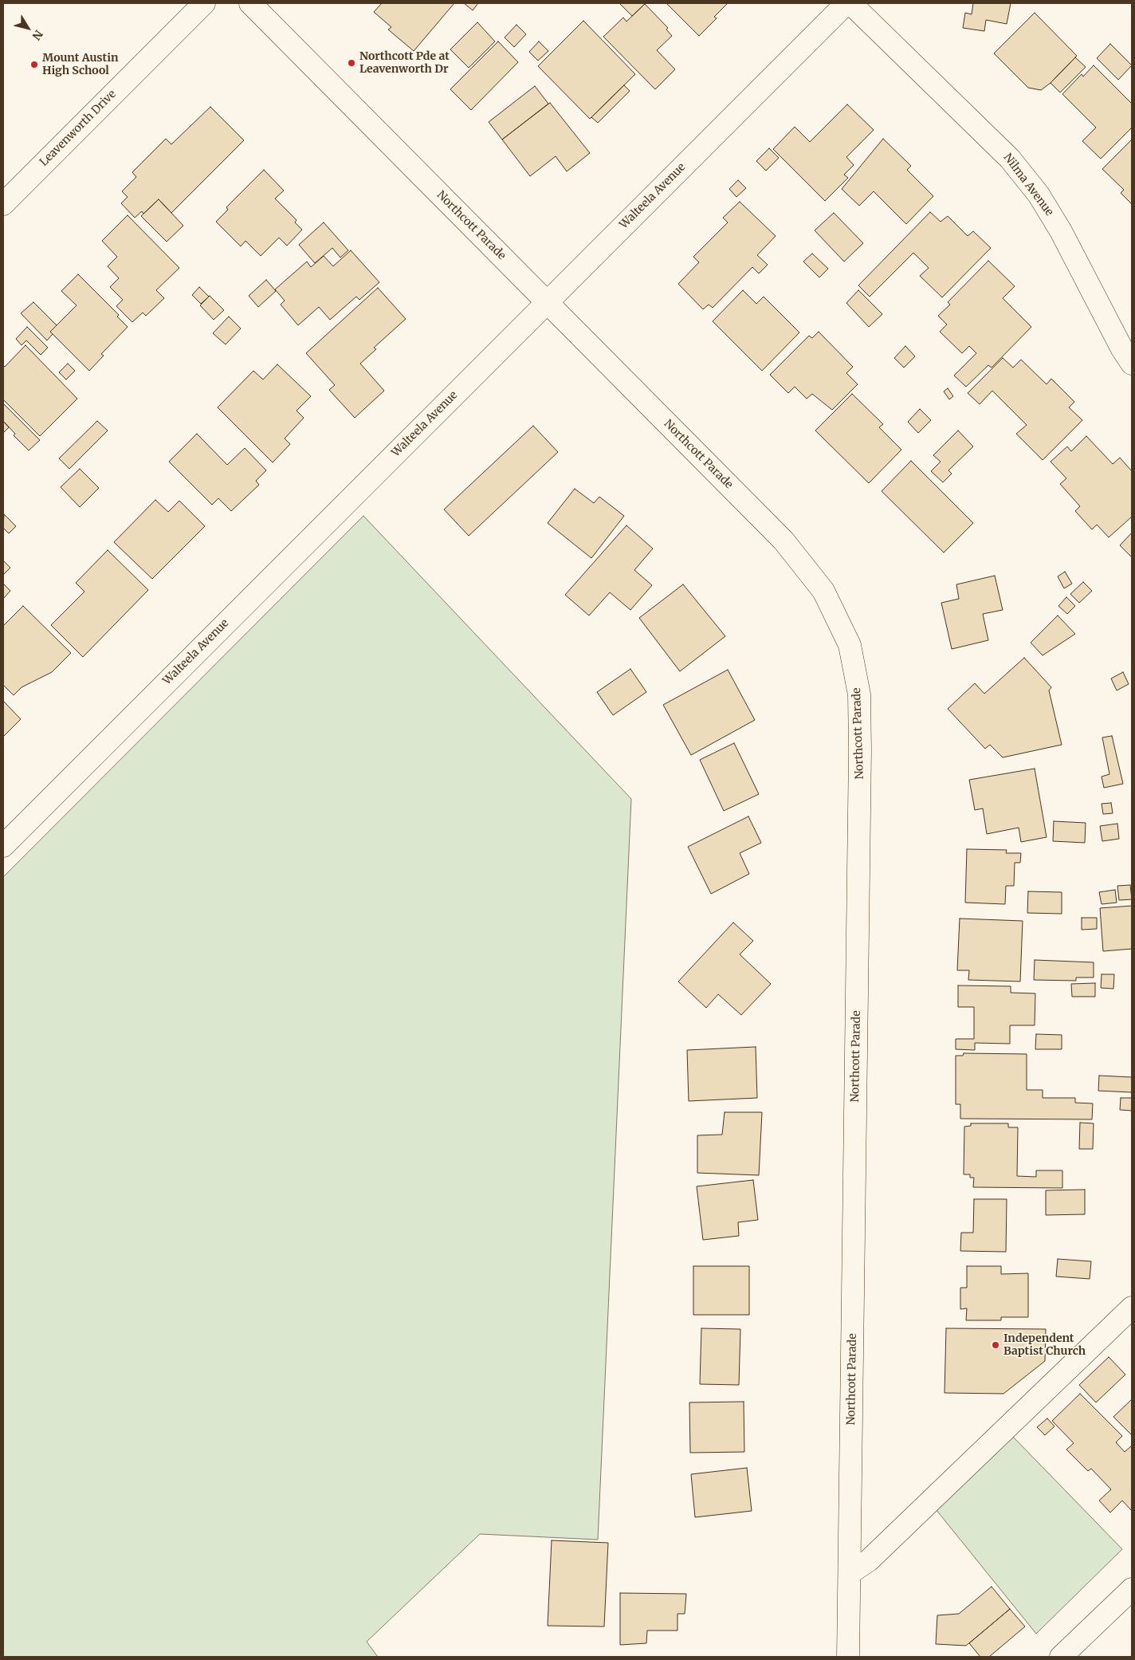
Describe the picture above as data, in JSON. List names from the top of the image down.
{
  "streets": {
    "street": [
      "Leavenworth Drive",
      "Nilma Avenue",
      "Walteela Avenue",
      "Northcott Parade"
    ]
  },
  "crossings": [
    ["Walteela Avenue", "Northcott Parade"]
  ],
  "places": ["Northcott Pde at Leavenworth Dr", "Mount Austin High School", "Independent Baptist Church"],
  "north": "bottom right"
}
